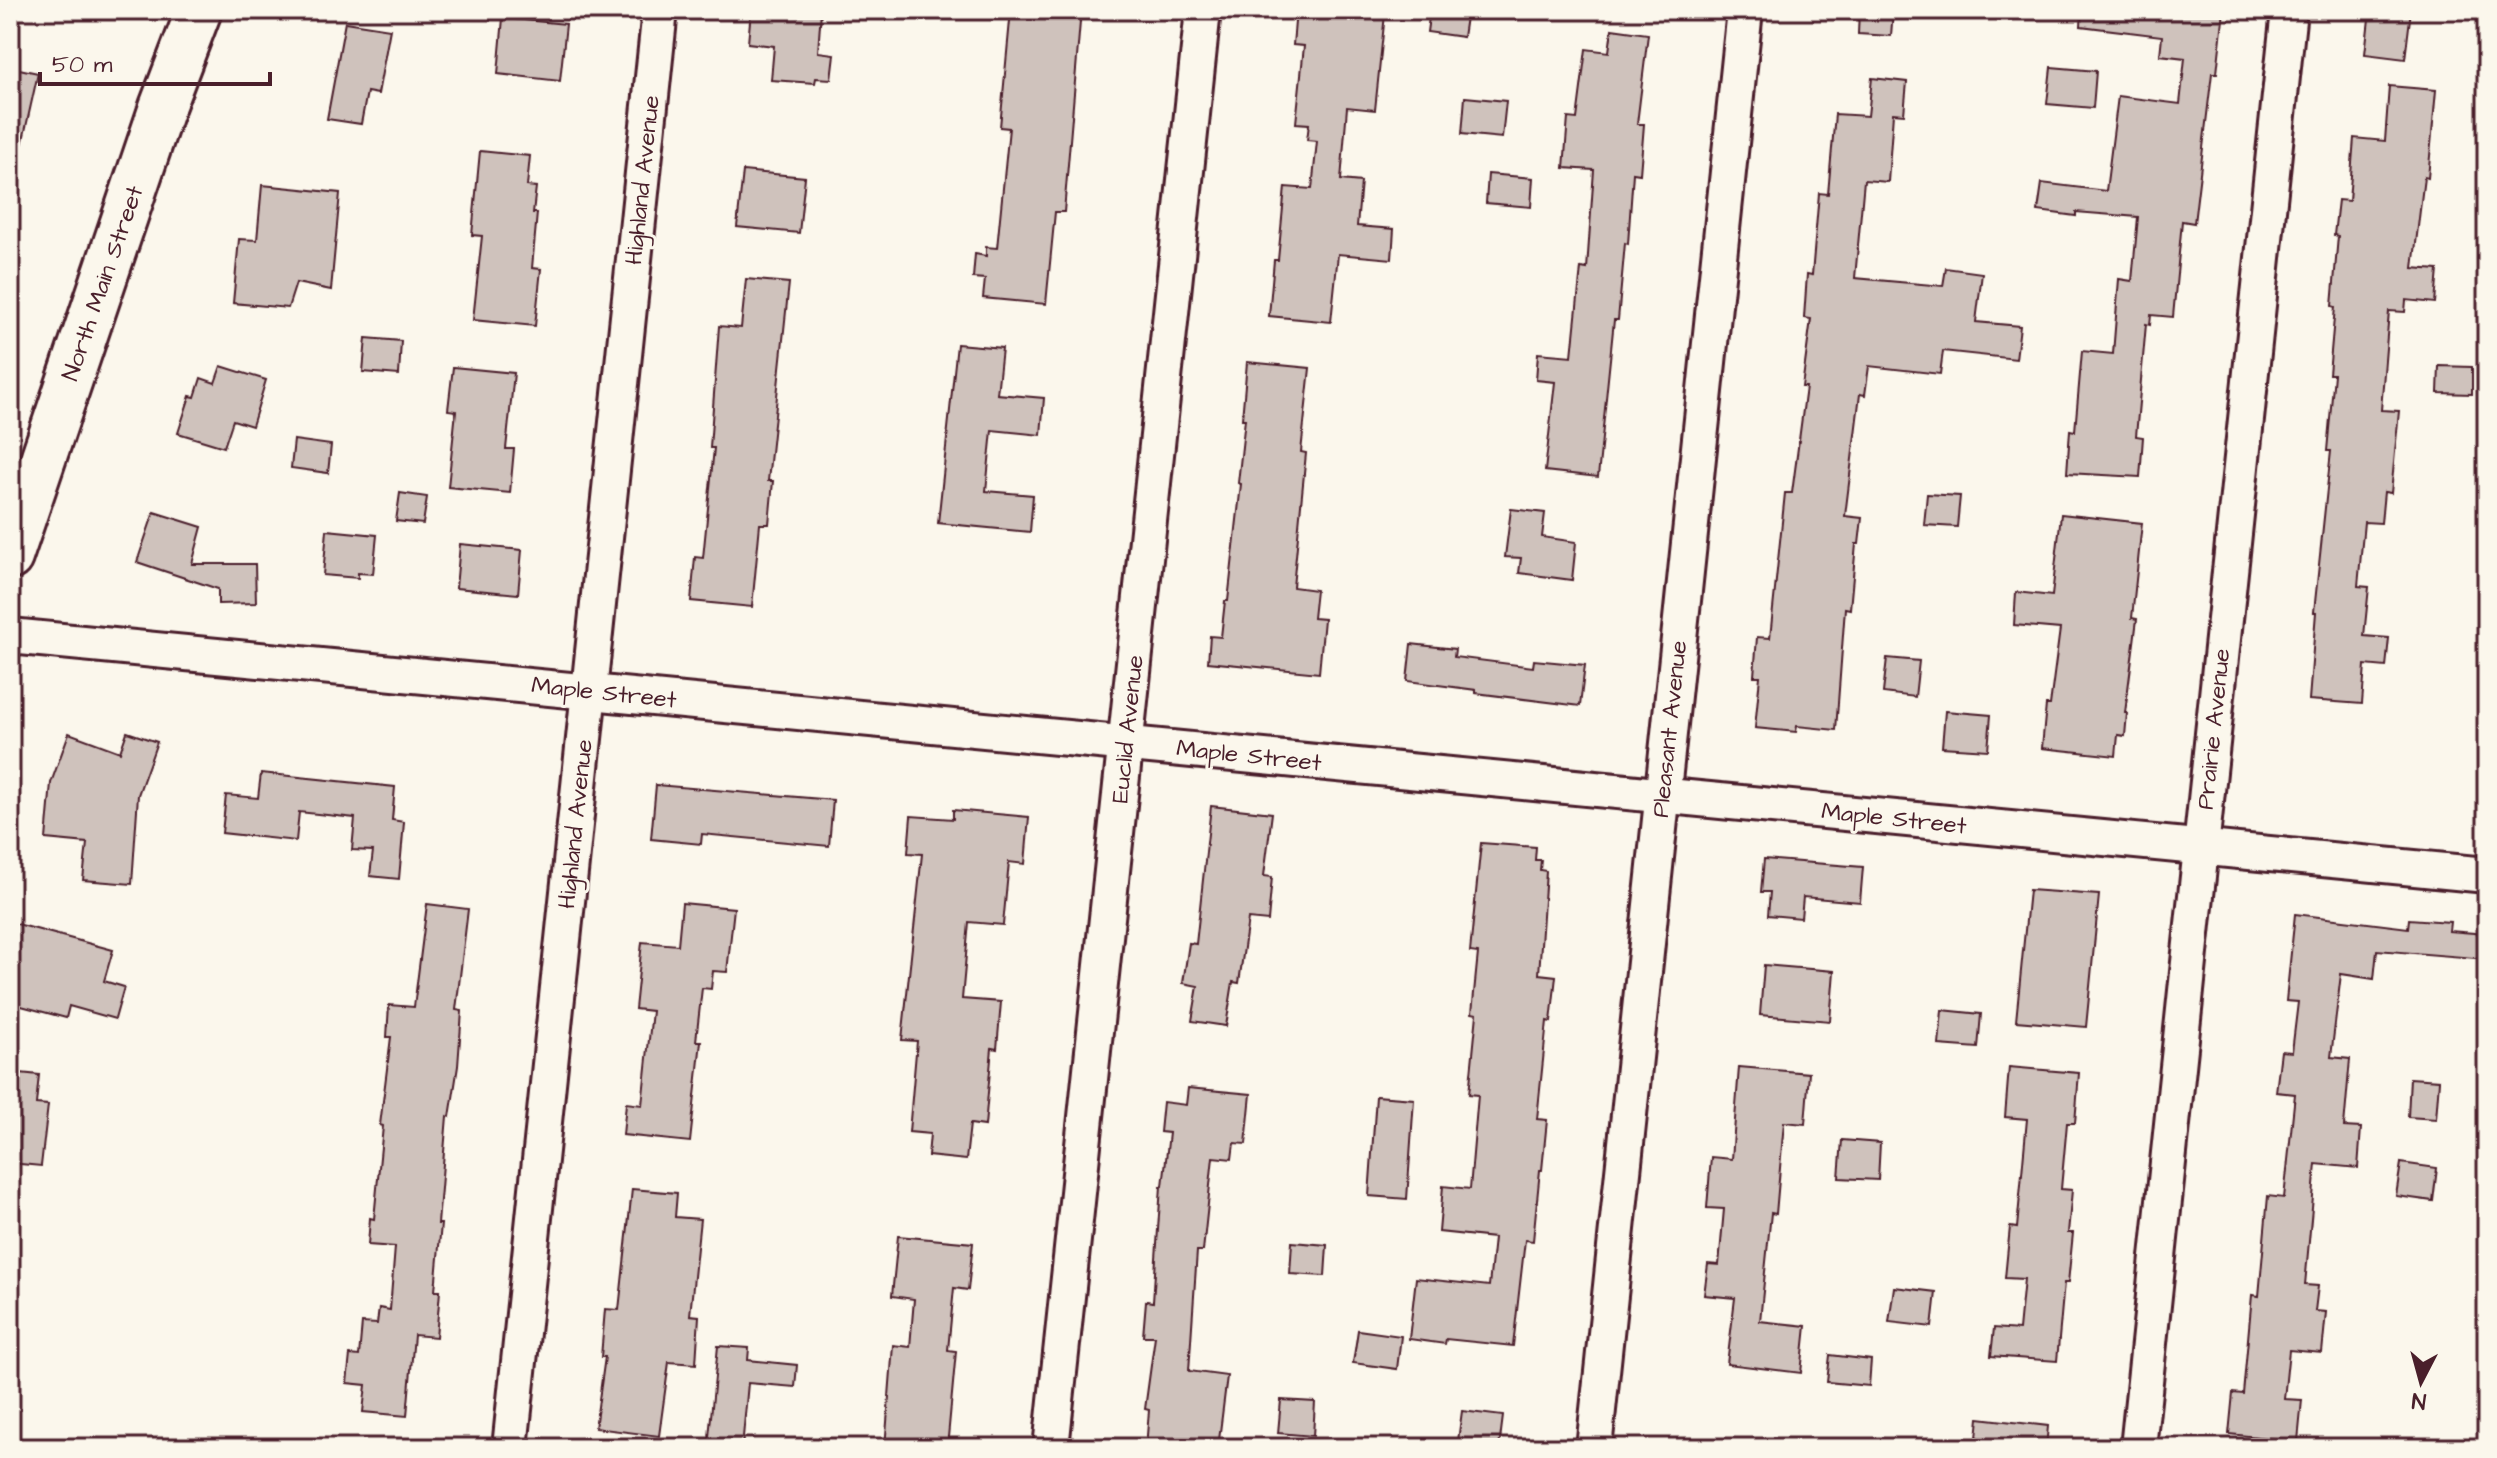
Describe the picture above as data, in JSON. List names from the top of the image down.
{
  "streets": {
    "street": [
      "Highland Avenue",
      "North Main Street",
      "Maple Street",
      "Euclid Avenue",
      "Pleasant Avenue",
      "Prairie Avenue"
    ]
  },
  "crossings": [
    ["Highland Avenue", "Maple Street"],
    ["Maple Street", "Euclid Avenue"],
    ["Maple Street", "Pleasant Avenue"],
    ["Maple Street", "Prairie Avenue"]
  ],
  "scale_bar": "50 m",
  "north": "bottom"
}
